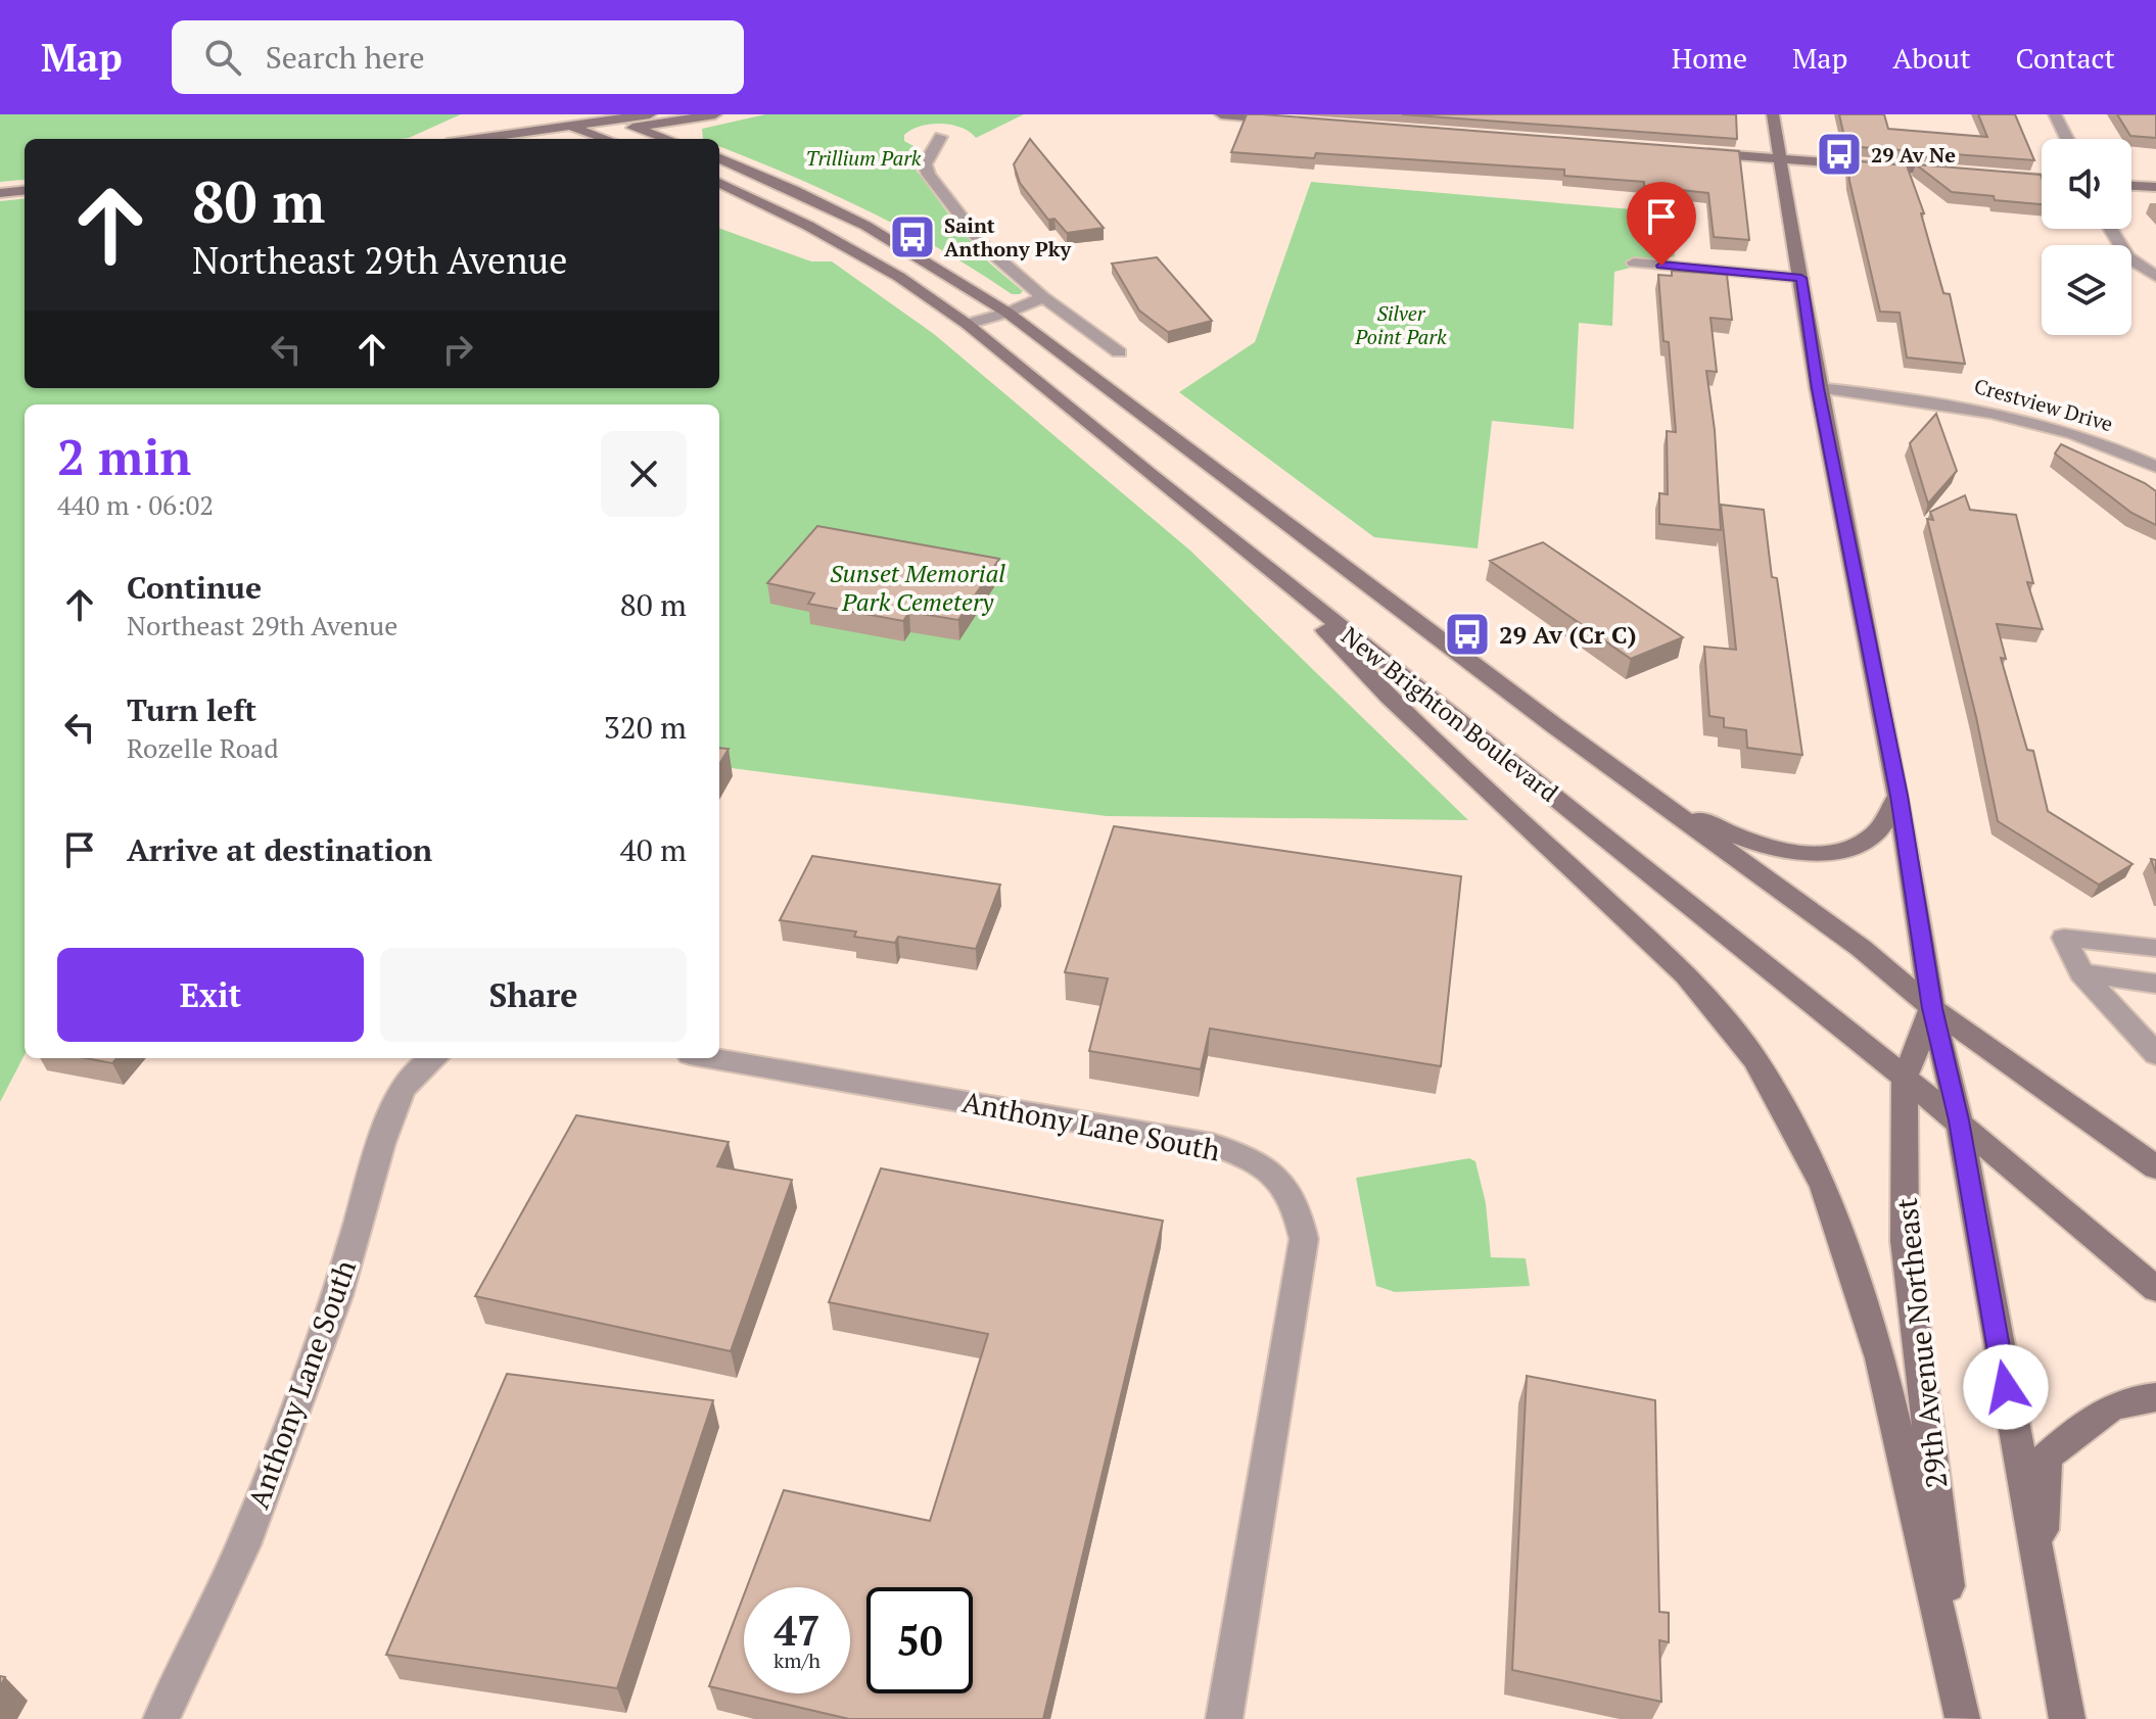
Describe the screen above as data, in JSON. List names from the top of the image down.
{
  "streets": {
    "main road": ["New Brighton Boulevard", "29th Avenue Northeast"],
    "street": ["Crestview Drive", "Anthony Lane South"]
  },
  "crossings": [
    ["New Brighton Boulevard", "29th Avenue Northeast"]
  ],
  "parks": ["Trillium Park", "Silver Point Park", "Sunset Memorial Park Cemetery"],
  "places": {
    "bus stop": ["29 Av Ne", "Saint Anthony Pky", "29 Av (Cr C)"]
  },
  "page": {
    "header": "Map",
    "search": "Search here",
    "nav": [
      "Home",
      "Map",
      "About",
      "Contact"
    ],
    "turn": ["80 m", "Northeast 29th Avenue"],
    "heading": ["2 min", "440 m · 06:02"],
    "list": [
      {
        "name": "Continue",
        "note": "Northeast 29th Avenue",
        "value": "80 m"
      },
      {
        "name": "Turn left",
        "note": "Rozelle Road",
        "value": "320 m"
      },
      {
        "name": "Arrive at destination",
        "value": "40 m"
      }
    ],
    "buttons": ["Exit", "Share"],
    "speed": "47 km/h",
    "limit": "50"
  }
}
